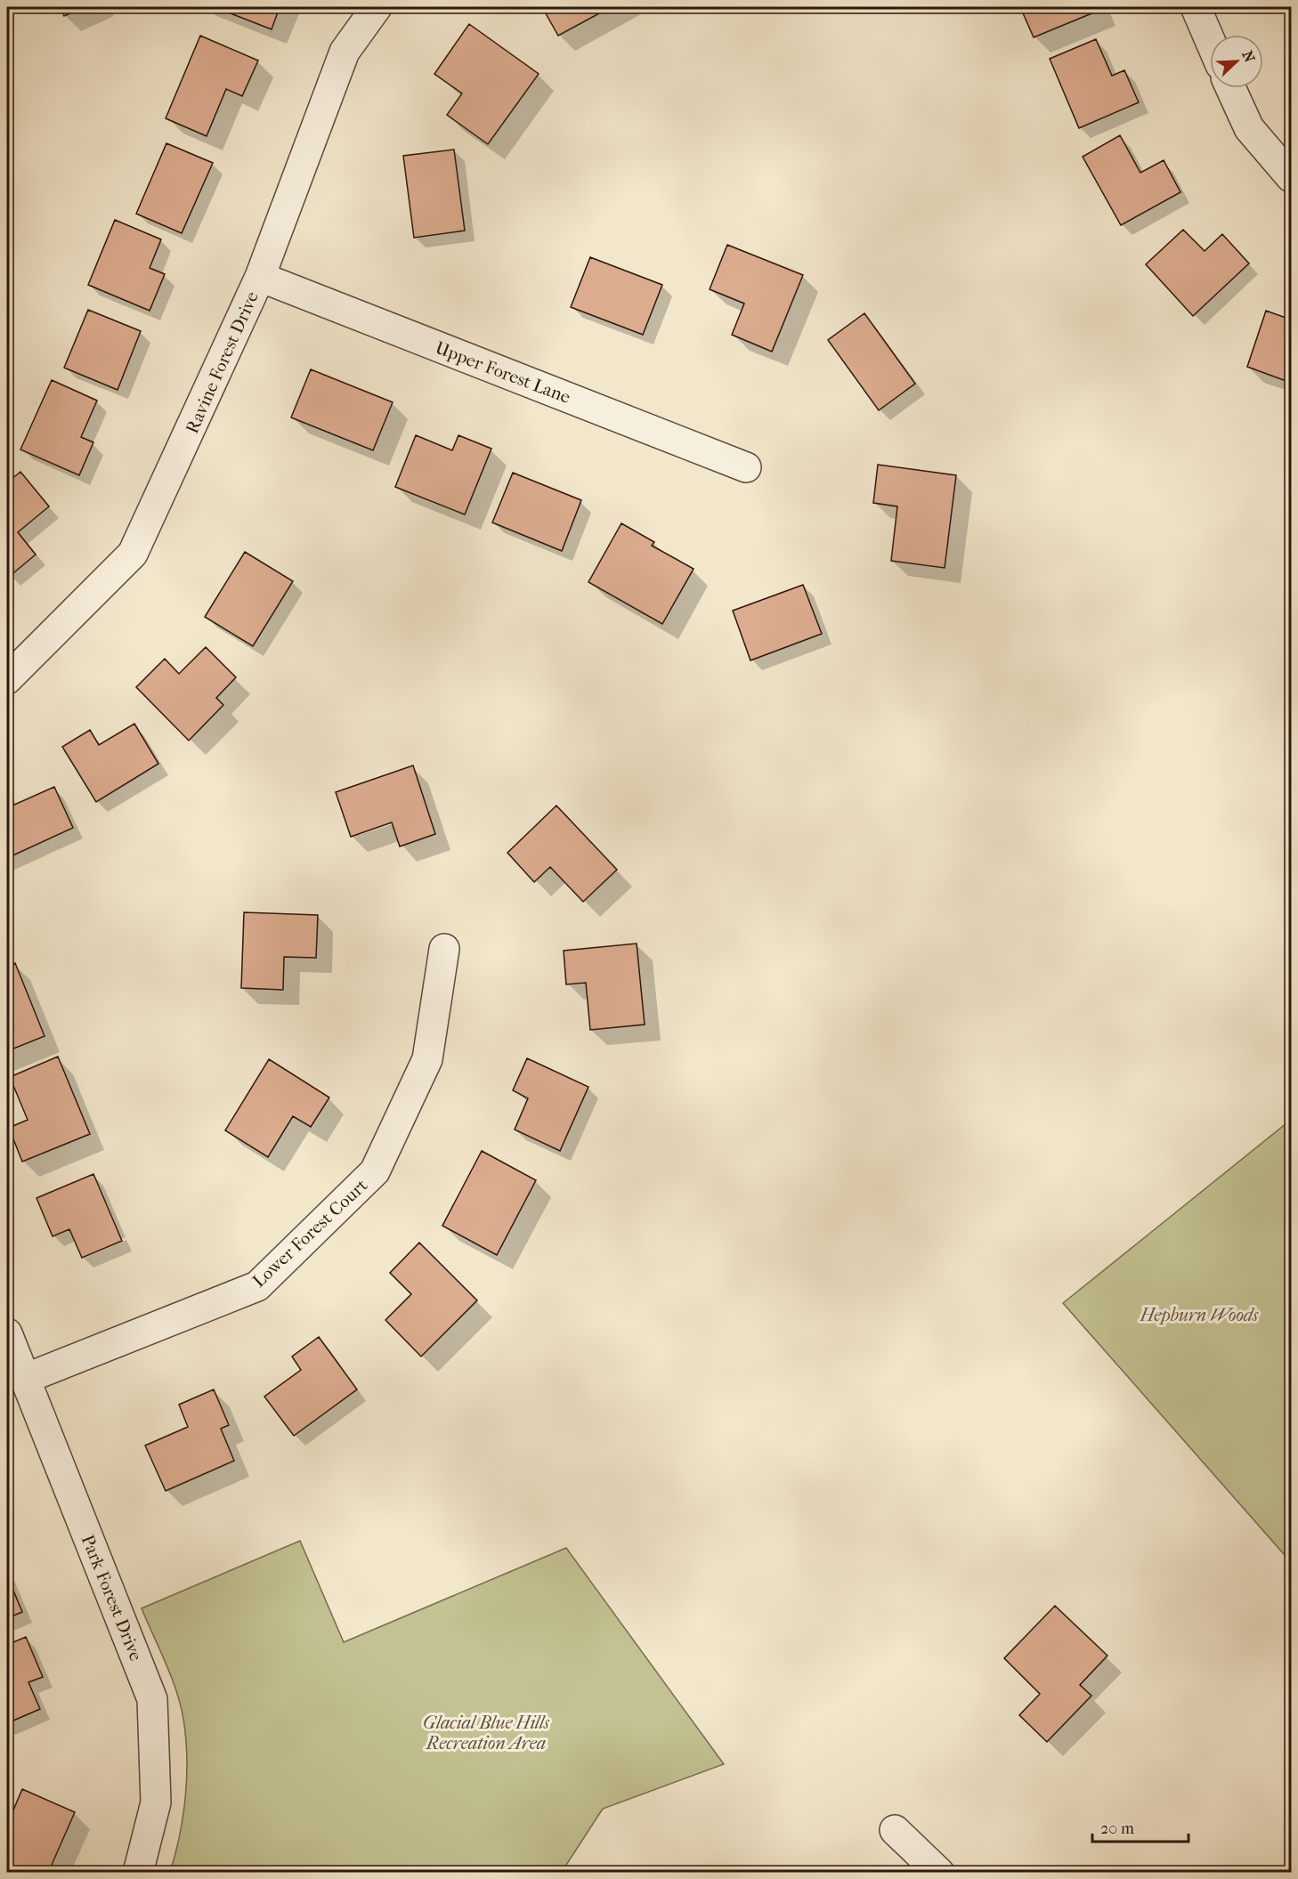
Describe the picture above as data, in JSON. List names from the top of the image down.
{
  "streets": {
    "street": [
      "Ravine Forest Drive",
      "Upper Forest Lane",
      "Lower Forest Court",
      "Park Forest Drive"
    ]
  },
  "crossings": [
    ["Ravine Forest Drive", "Upper Forest Lane"],
    ["Lower Forest Court", "Park Forest Drive"]
  ],
  "parks": ["Hepburn Woods", "Glacial Blue Hills Recreation Area"],
  "scale_bar": "20 m",
  "north": "top right"
}
